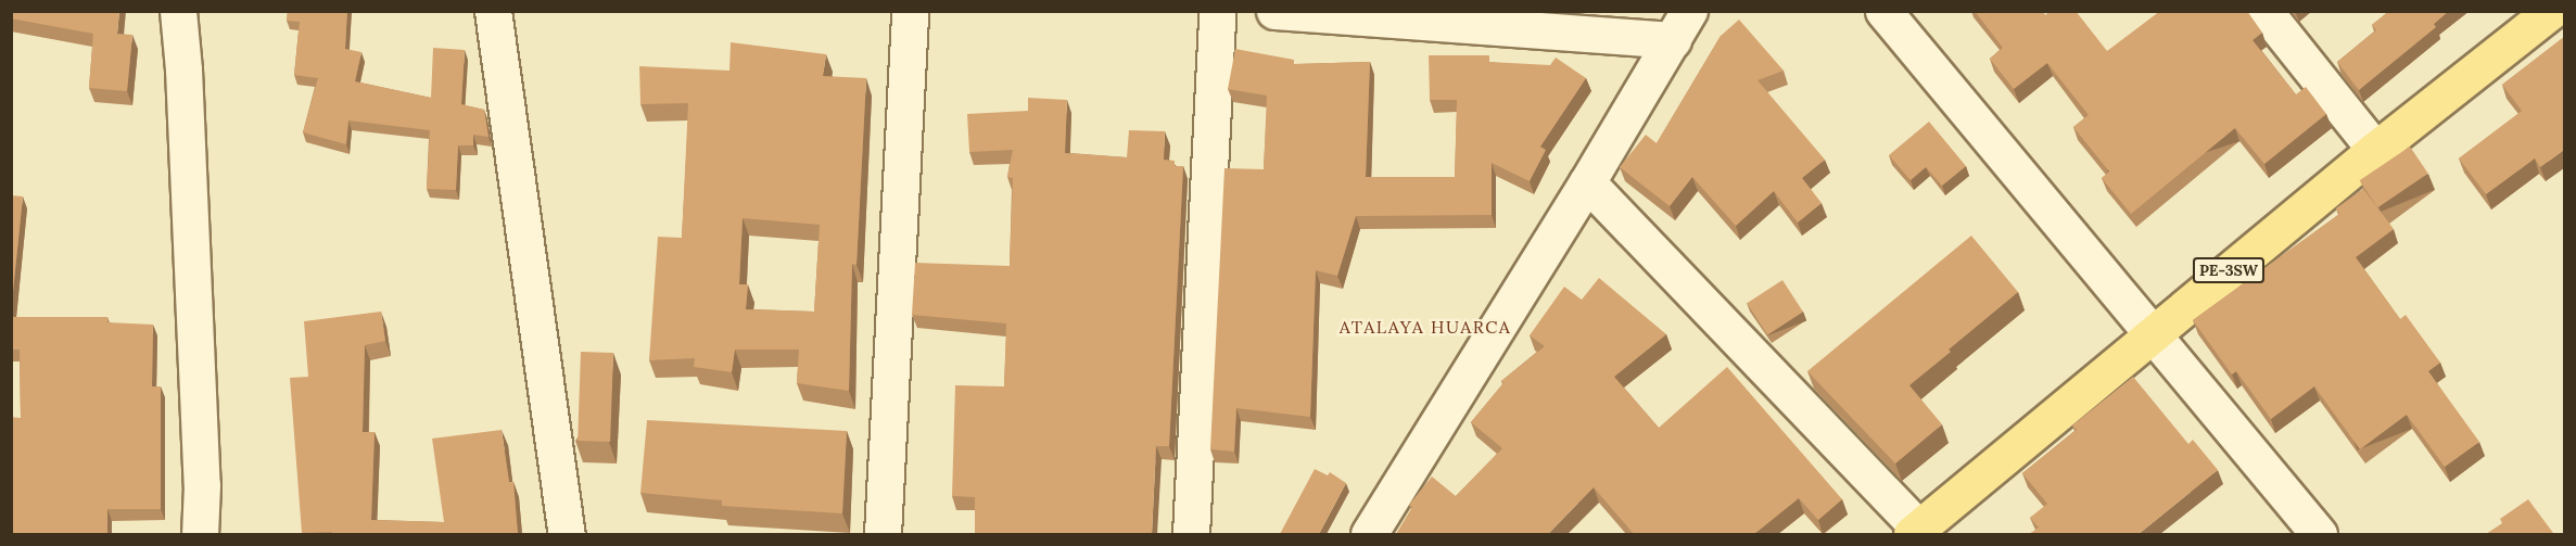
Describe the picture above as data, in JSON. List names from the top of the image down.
{
  "streets": {
    "main road": ["PE-3SW"]
  },
  "districts": ["ATALAYA HUARCA"]
}
